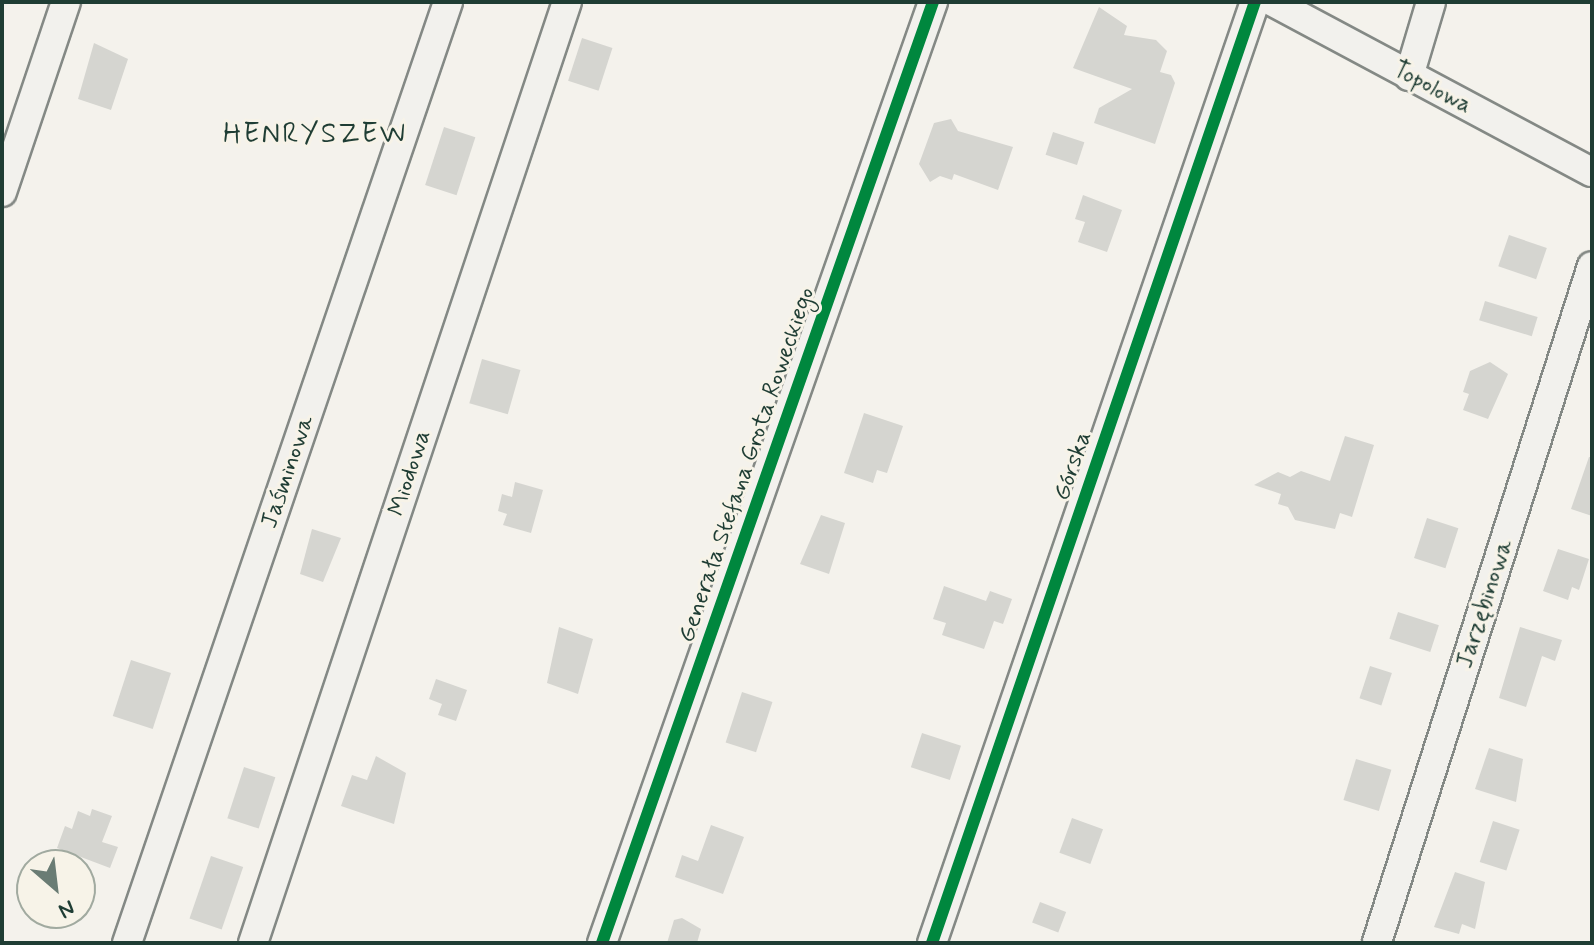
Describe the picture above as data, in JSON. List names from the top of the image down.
{
  "streets": {
    "street": [
      "Topolowa",
      "Generała Stefana Grota Roweckiego",
      "Górska",
      "Jaśminowa",
      "Miodowa",
      "Jarzębinowa"
    ]
  },
  "districts": ["HENRYSZEW"],
  "north": "bottom right"
}
